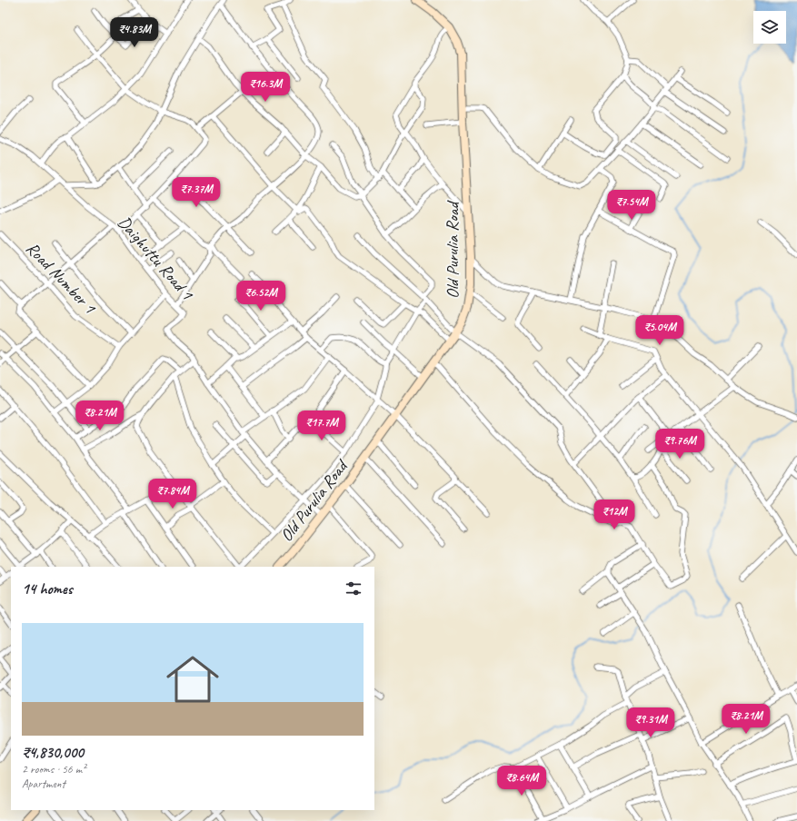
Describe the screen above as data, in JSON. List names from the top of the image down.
{
  "streets": {
    "main road": ["Old Purulia Road"],
    "street": ["Daighuttu Road 1", "Road Number 1"]
  },
  "crossings": [
    ["Old Purulia Road", "Daighuttu Road 1"]
  ],
  "page": {
    "price": [
      "₹4.83M",
      "₹16.3M",
      "₹7.37M",
      "₹7.54M",
      "₹6.52M",
      "₹5.04M",
      "₹8.21M",
      "₹17.7M",
      "₹9.76M",
      "₹7.84M",
      "₹12M",
      "₹8.21M",
      "₹9.31M",
      "₹8.64M"
    ],
    "heading": "14 homes",
    "list": [
      {
        "name": "₹4,830,000",
        "note": "2 rooms · 56 m² · Apartment"
      }
    ]
  }
}
